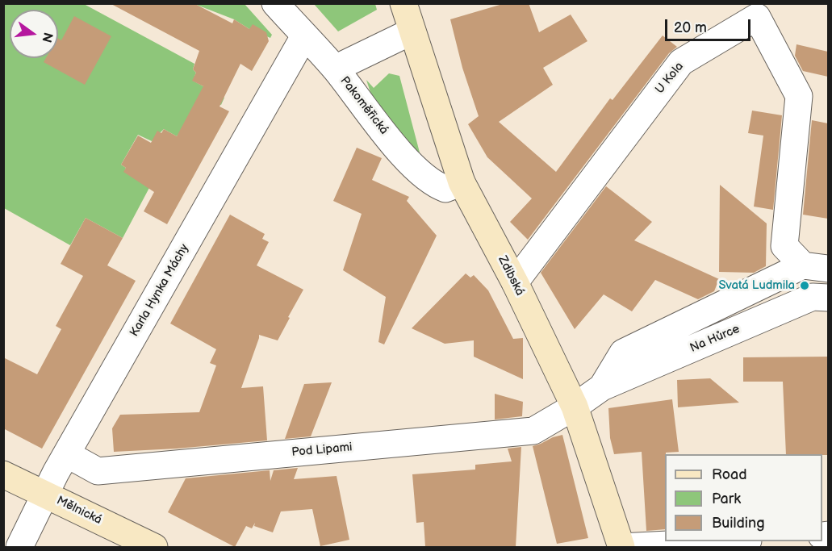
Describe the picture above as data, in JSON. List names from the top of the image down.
{
  "streets": {
    "main road": ["Zdibská", "Mělnická"],
    "street": [
      "U Kola",
      "Pakoměřická",
      "Karla Hynka Máchy",
      "Na Hůrce",
      "Pod Lipami"
    ]
  },
  "crossings": [
    ["U Kola", "Zdibská"],
    ["U Kola", "Na Hůrce"],
    ["Pakoměřická", "Zdibská"],
    ["Pakoměřická", "Karla Hynka Máchy"],
    ["Zdibská", "Na Hůrce"],
    ["Zdibská", "Pod Lipami"],
    ["Karla Hynka Máchy", "Pod Lipami"],
    ["Karla Hynka Máchy", "Mělnická"],
    ["Na Hůrce", "Pod Lipami"]
  ],
  "places": ["Svatá Ludmila"],
  "legend": ["Road", "Park", "Building"],
  "scale_bar": "20 m",
  "north": "right"
}
